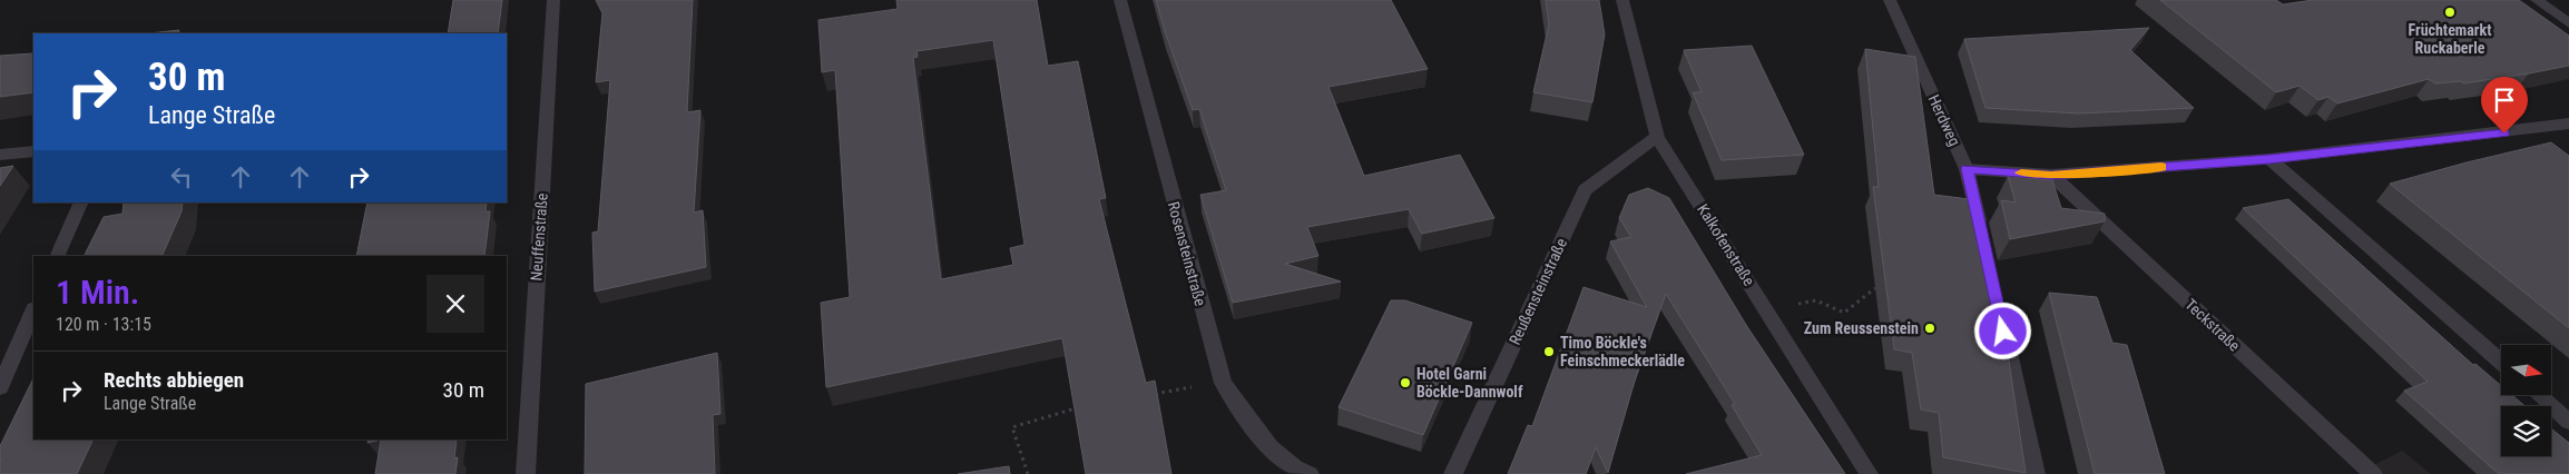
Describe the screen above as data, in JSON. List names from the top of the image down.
{
  "streets": {
    "street": [
      "Herdweg",
      "Neuffenstraße",
      "Kalkofenstraße",
      "Rosensteinstraße",
      "Reußensteinstraße",
      "Teckstraße"
    ]
  },
  "crossings": [
    ["Kalkofenstraße", "Reußensteinstraße"]
  ],
  "places": [
    "Früchtemarkt Ruckaberle",
    "Zum Reussenstein",
    "Timo Böckle's Feinschmeckerlädle",
    "Hotel Garni Böckle-Dannwolf"
  ],
  "north": "right",
  "page": {
    "turn": ["30 m", "Lange Straße"],
    "heading": ["1 Min.", "120 m · 13:15"],
    "list": [
      {
        "name": "Rechts abbiegen",
        "note": "Lange Straße",
        "value": "30 m"
      }
    ]
  }
}
